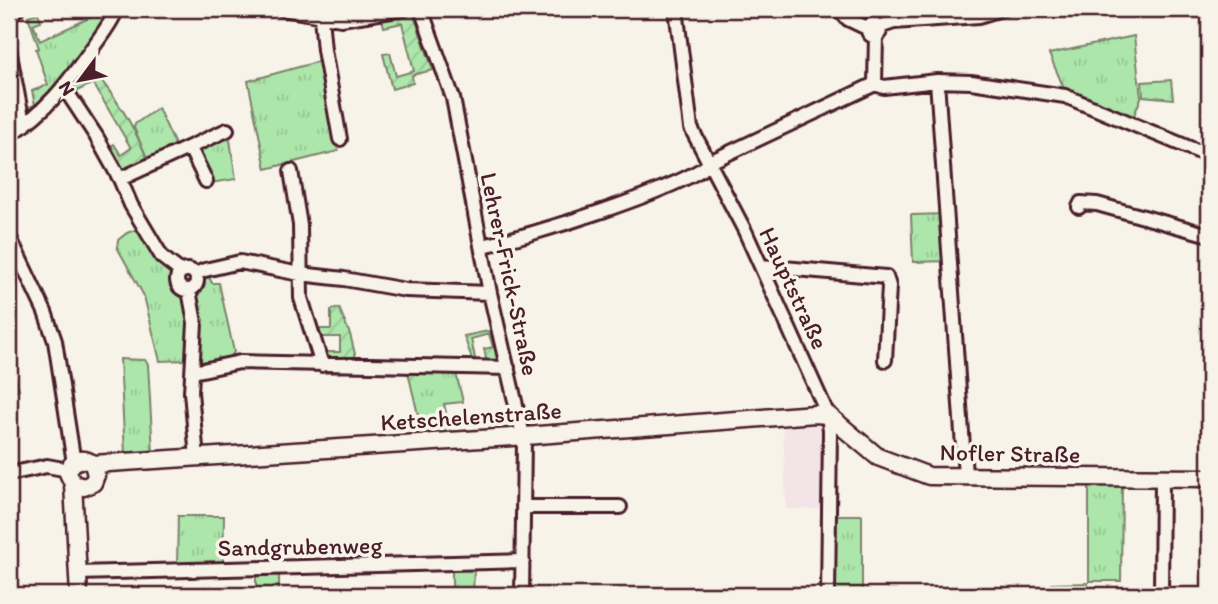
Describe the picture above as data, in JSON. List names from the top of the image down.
{
  "streets": {
    "main road": ["Ketschelenstraße", "Nofler Straße"],
    "street": ["Lehrer-Frick-Straße", "Hauptstraße", "Sandgrubenweg"]
  },
  "crossings": [
    ["Lehrer-Frick-Straße", "Ketschelenstraße"],
    ["Lehrer-Frick-Straße", "Sandgrubenweg"],
    ["Hauptstraße", "Ketschelenstraße"],
    ["Hauptstraße", "Nofler Straße"],
    ["Ketschelenstraße", "Nofler Straße"]
  ],
  "north": "bottom left"
}
